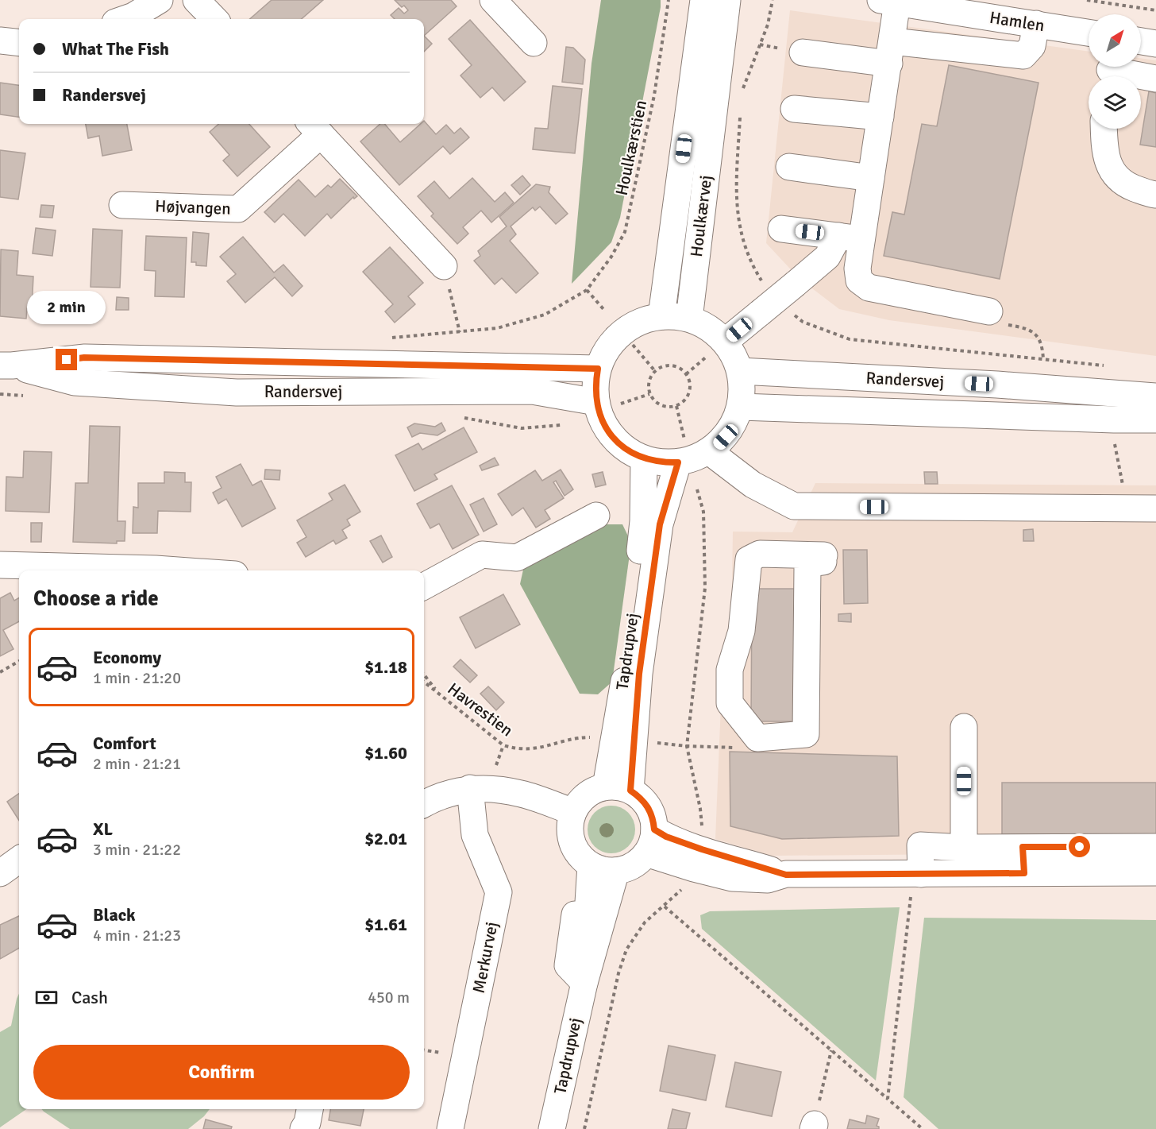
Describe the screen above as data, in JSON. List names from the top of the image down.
{
  "streets": {
    "street": [
      "Hamlen",
      "Højvangen",
      "Houlkærvej",
      "Randersvej",
      "Tapdrupvej",
      "Merkurvej"
    ],
    "path": ["Houlkærstien", "Havrestien"]
  },
  "crossings": [
    ["Tapdrupvej", "Havrestien"]
  ],
  "north": "top right",
  "page": {
    "banner": ["What The Fish", "Randersvej"],
    "bubble": "2 min",
    "heading": "Choose a ride",
    "list": [
      {
        "name": "Economy",
        "note": "1 min · 21:20",
        "value": "$1.18"
      },
      {
        "name": "Comfort",
        "note": "2 min · 21:21",
        "value": "$1.60"
      },
      {
        "name": "XL",
        "note": "3 min · 21:22",
        "value": "$2.01"
      },
      {
        "name": "Black",
        "note": "4 min · 21:23",
        "value": "$1.61"
      }
    ],
    "pay": ["Cash", "450 m"],
    "buttons": "Confirm"
  }
}
